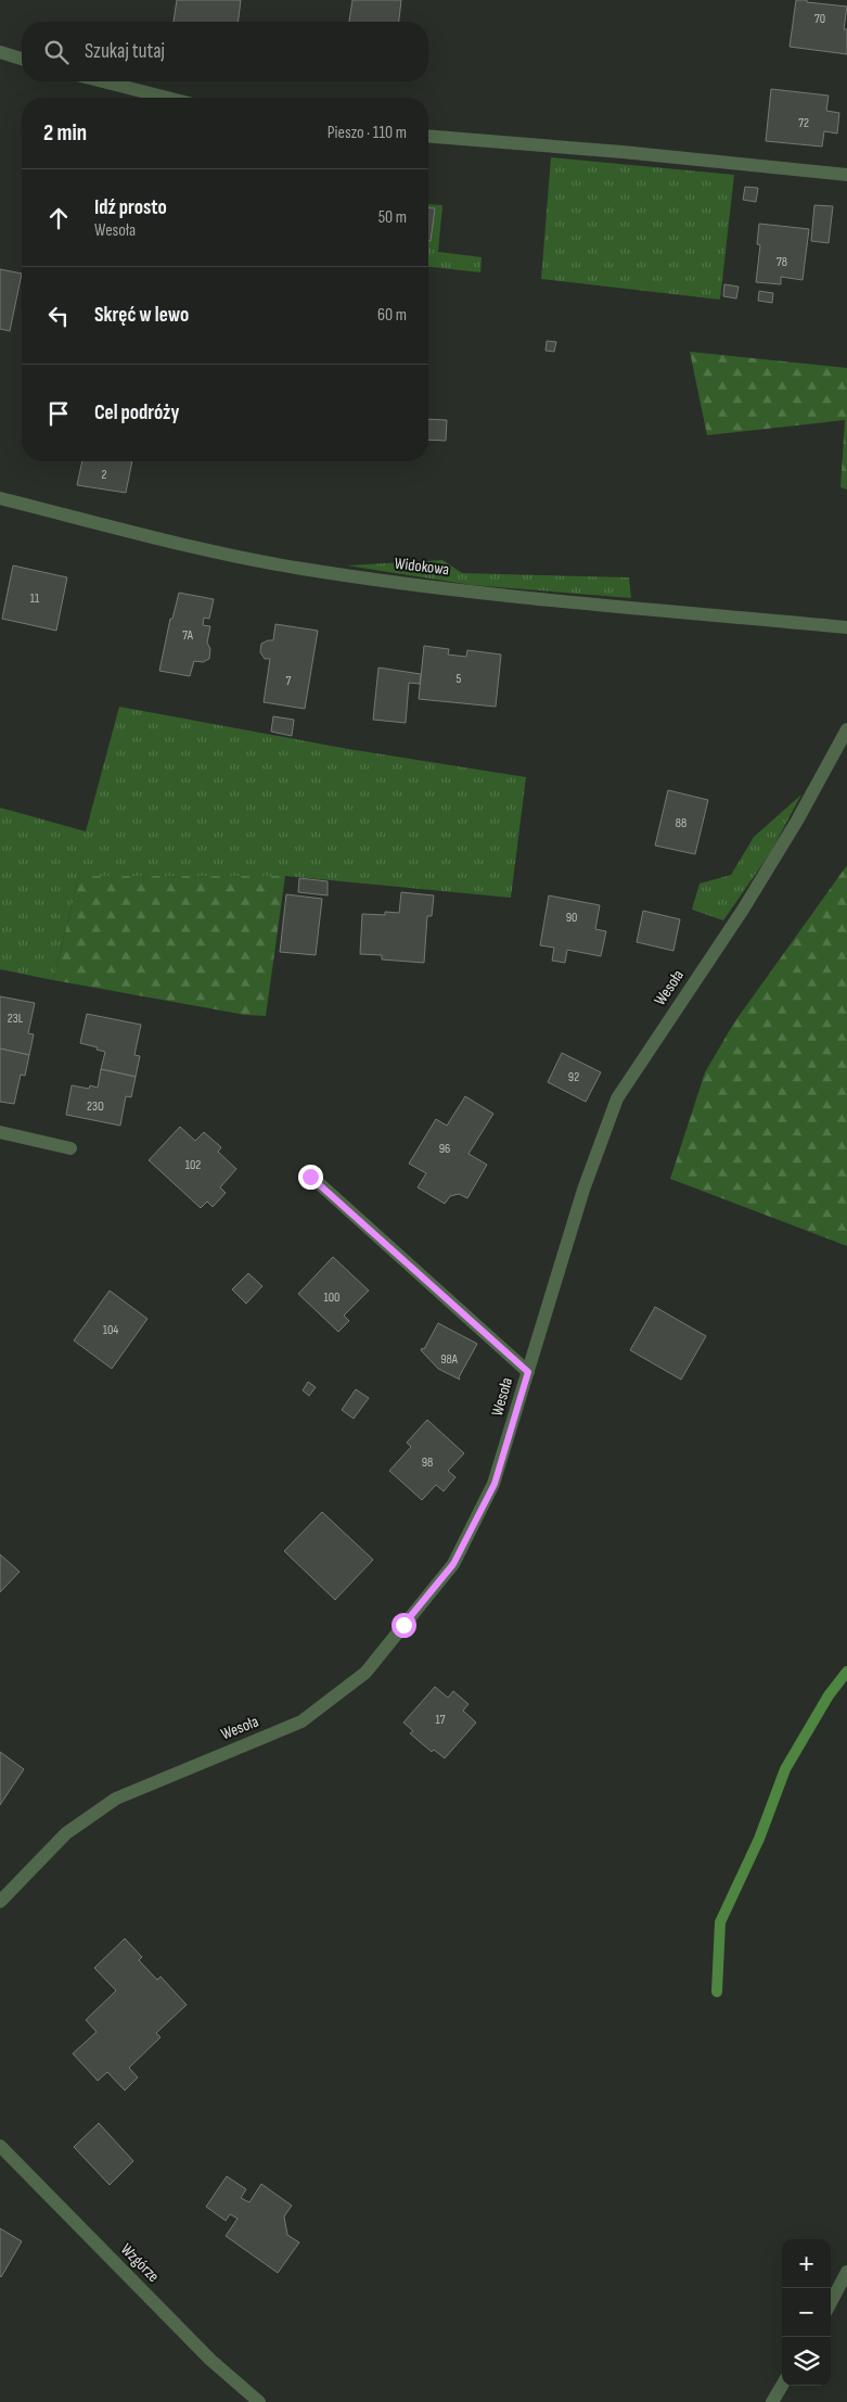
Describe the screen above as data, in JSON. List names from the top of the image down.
{
  "streets": {
    "street": ["Widokowa", "Wesoła", "Wzgórze"]
  },
  "house_numbers": [
    "70",
    "72",
    "78",
    "2",
    "11",
    "7A",
    "5",
    "7",
    "88",
    "90",
    "23L",
    "92",
    "23O",
    "96",
    "102",
    "100",
    "104",
    "98A",
    "98",
    "17"
  ],
  "page": {
    "search": "Szukaj tutaj",
    "heading": ["2 min", "Pieszo · 110 m"],
    "list": [
      ["Idź prosto", "Wesoła", "50 m"],
      ["Skręć w lewo", "60 m"],
      "Cel podróży"
    ],
    "map_buttons": ["+", "−"]
  }
}
